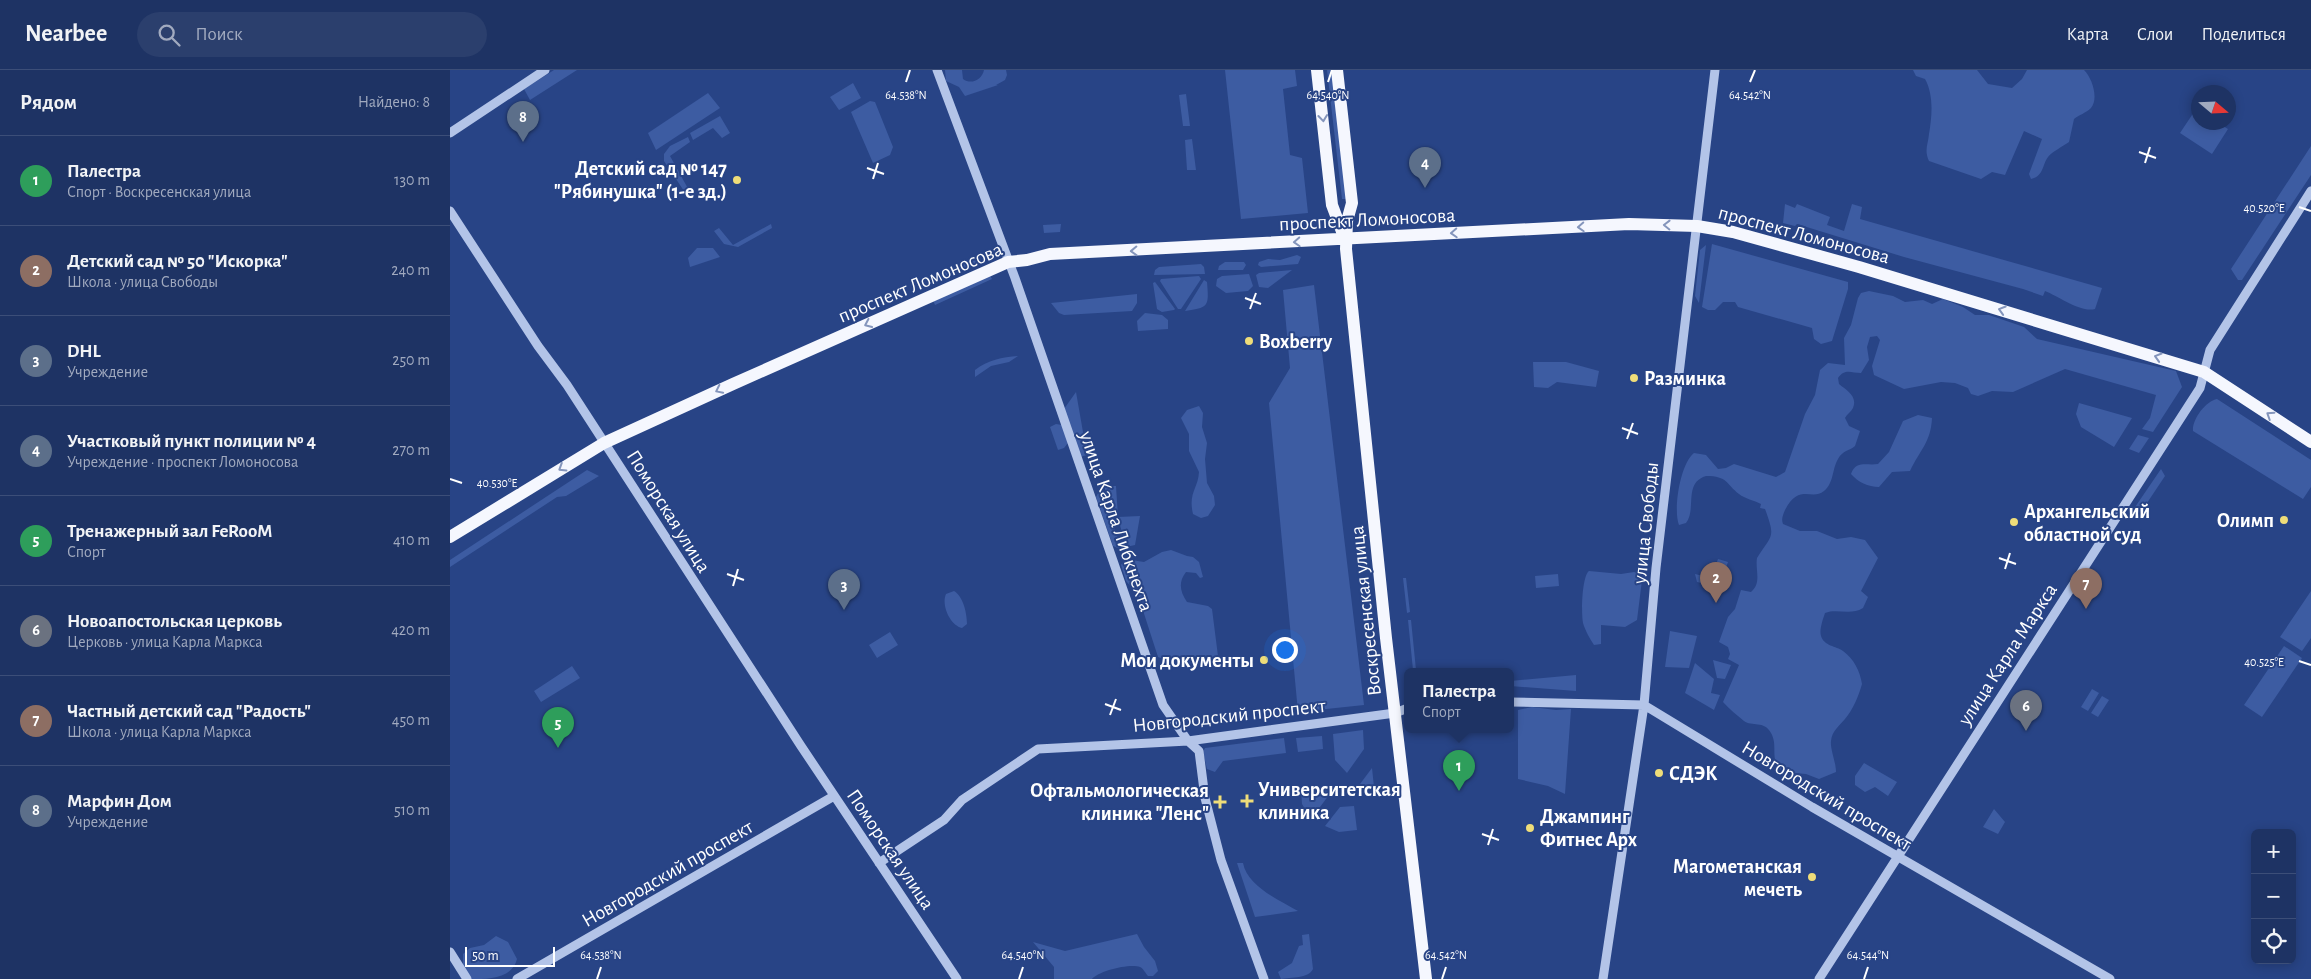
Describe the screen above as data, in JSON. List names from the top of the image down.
{
  "streets": {
    "main road": ["проспект Ломоносова", "Воскресенская улица"],
    "street": [
      "Поморская улица",
      "улица Карла Либкнехта",
      "улица Свободы",
      "улица Карла Маркса",
      "Новгородский проспект"
    ]
  },
  "crossings": [
    ["проспект Ломоносова", "Поморская улица"],
    ["проспект Ломоносова", "улица Карла Либкнехта"],
    ["проспект Ломоносова", "улица Свободы"],
    ["проспект Ломоносова", "Воскресенская улица"],
    ["проспект Ломоносова", "улица Карла Маркса"],
    ["Поморская улица", "Новгородский проспект"],
    ["улица Карла Либкнехта", "Новгородский проспект"],
    ["улица Свободы", "Новгородский проспект"],
    ["Воскресенская улица", "Новгородский проспект"],
    ["улица Карла Маркса", "Новгородский проспект"]
  ],
  "one_way": ["проспект Ломоносова"],
  "places": {
    "other": [
      "Детский сад № 147 \"Рябинушка\" (1-е зд.)",
      "Boxberry",
      "Разминка",
      "Олимп",
      "Архангельский областной суд",
      "Мои документы",
      "СДЭК",
      "Джампинг Фитнес Арх",
      "Магометанская мечеть"
    ],
    "health": ["Университетская клиника", "Офтальмологическая клиника \"Ленс\""]
  },
  "scale_bar": "50 m",
  "north": "right",
  "page": {
    "header": "Nearbee",
    "search": "Поиск",
    "nav": ["Карта", "Слои", "Поделиться"],
    "heading": ["Рядом", "Найдено: 8"],
    "pins": [
      "8",
      "4",
      "2",
      "7",
      "3",
      "6",
      "5",
      "1"
    ],
    "list": [
      {
        "mark": "1",
        "name": "Палестра",
        "note": "Спорт · Воскресенская улица",
        "value": "130 m"
      },
      {
        "mark": "2",
        "name": "Детский сад № 50 \"Искорка\"",
        "note": "Школа · улица Свободы",
        "value": "240 m"
      },
      {
        "mark": "3",
        "name": "DHL",
        "note": "Учреждение",
        "value": "250 m"
      },
      {
        "mark": "4",
        "name": "Участковый пункт полиции № 4",
        "note": "Учреждение · проспект Ломоносова",
        "value": "270 m"
      },
      {
        "mark": "5",
        "name": "Тренажерный зал FeRooM",
        "note": "Спорт",
        "value": "410 m"
      },
      {
        "mark": "6",
        "name": "Новоапостольская церковь",
        "note": "Церковь · улица Карла Маркса",
        "value": "420 m"
      },
      {
        "mark": "7",
        "name": "Частный детский сад \"Радость\"",
        "note": "Школа · улица Карла Маркса",
        "value": "450 m"
      },
      {
        "mark": "8",
        "name": "Марфин Дом",
        "note": "Учреждение",
        "value": "510 m"
      }
    ],
    "popup": ["Палестра", "Спорт"],
    "map_buttons": ["+", "−"],
    "scale": "50 m"
  },
  "coordinates": [
    "64.538°N",
    "64.540°N",
    "64.542°N",
    "40.520°E",
    "40.530°E",
    "40.525°E",
    "64.544°N"
  ]
}
